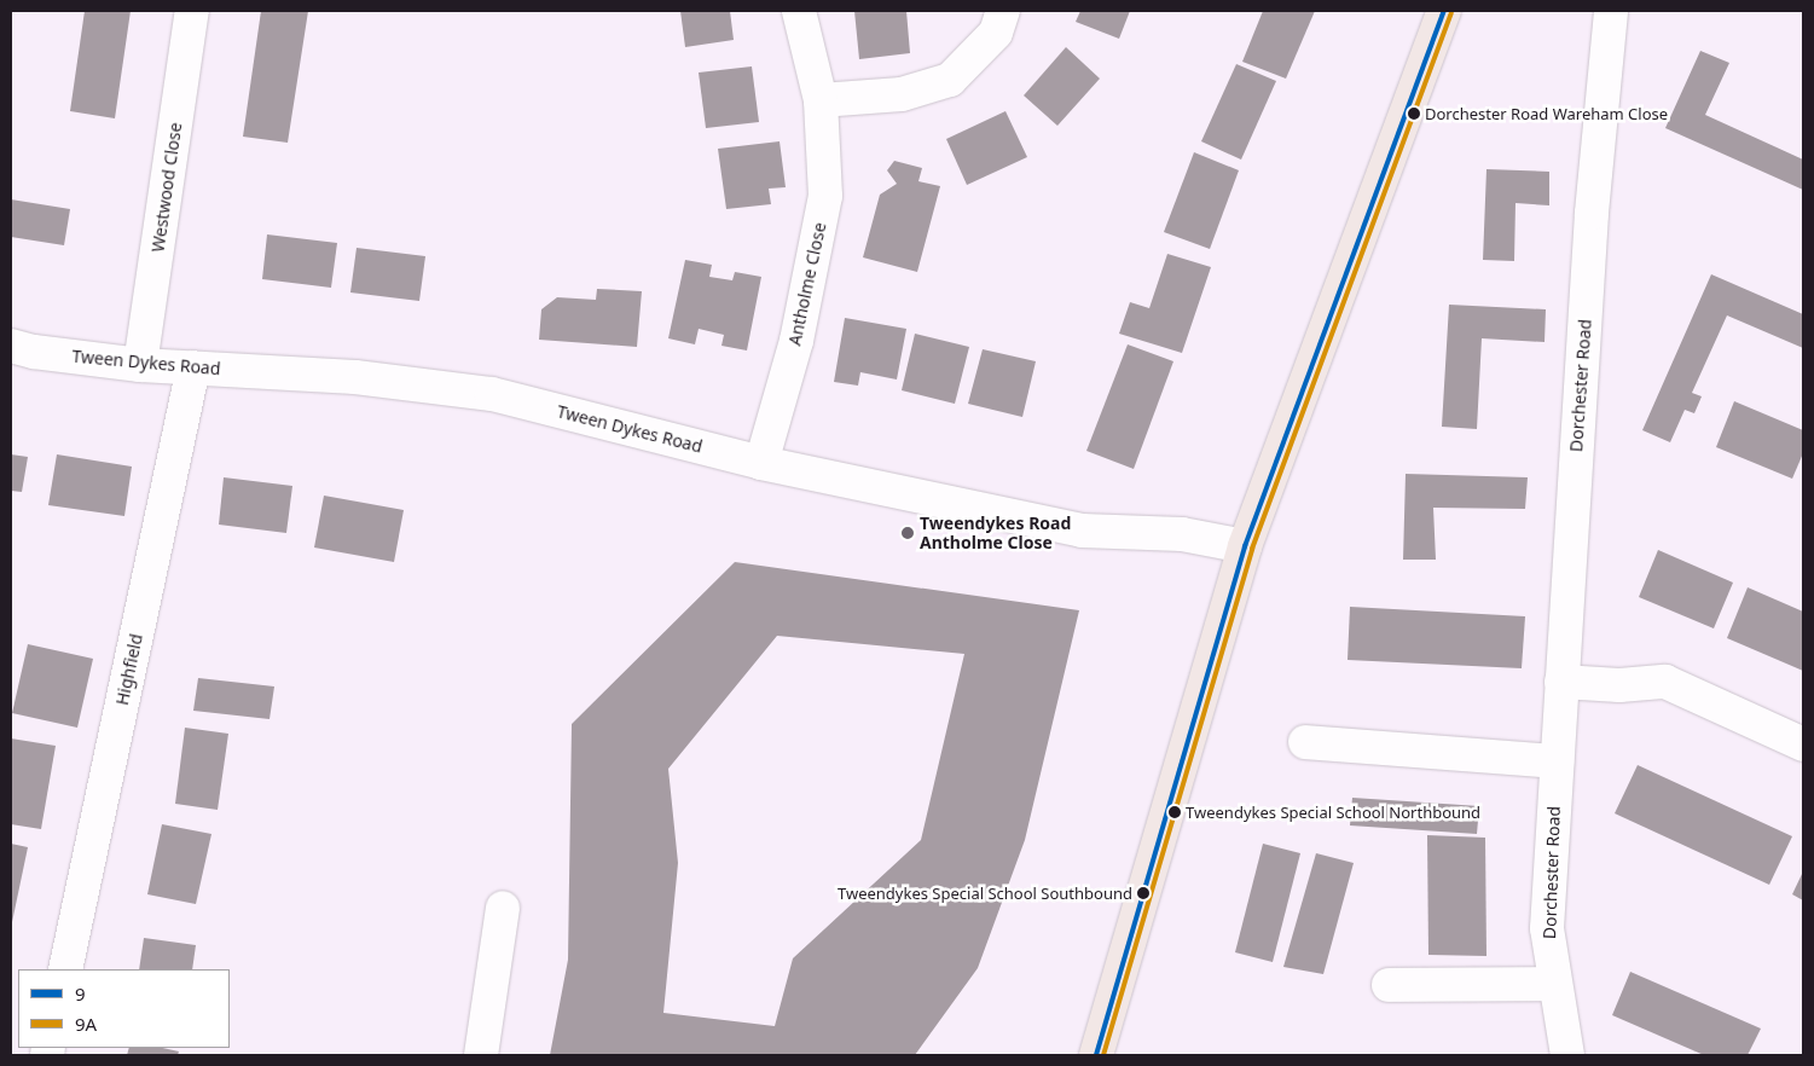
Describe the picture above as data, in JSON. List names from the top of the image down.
{
  "streets": {
    "street": [
      "Westwood Close",
      "Antholme Close",
      "Tween Dykes Road",
      "Dorchester Road",
      "Highfield"
    ]
  },
  "crossings": [
    ["Westwood Close", "Tween Dykes Road"],
    ["Antholme Close", "Tween Dykes Road"],
    ["Tween Dykes Road", "Highfield"]
  ],
  "places": [
    "Dorchester Road Wareham Close",
    "Tweendykes Road Antholme Close",
    "Tweendykes Special School Northbound",
    "Tweendykes Special School Southbound"
  ],
  "lines": ["transit line 9", "transit line 9A"],
  "legend": ["9", "9A"]
}
